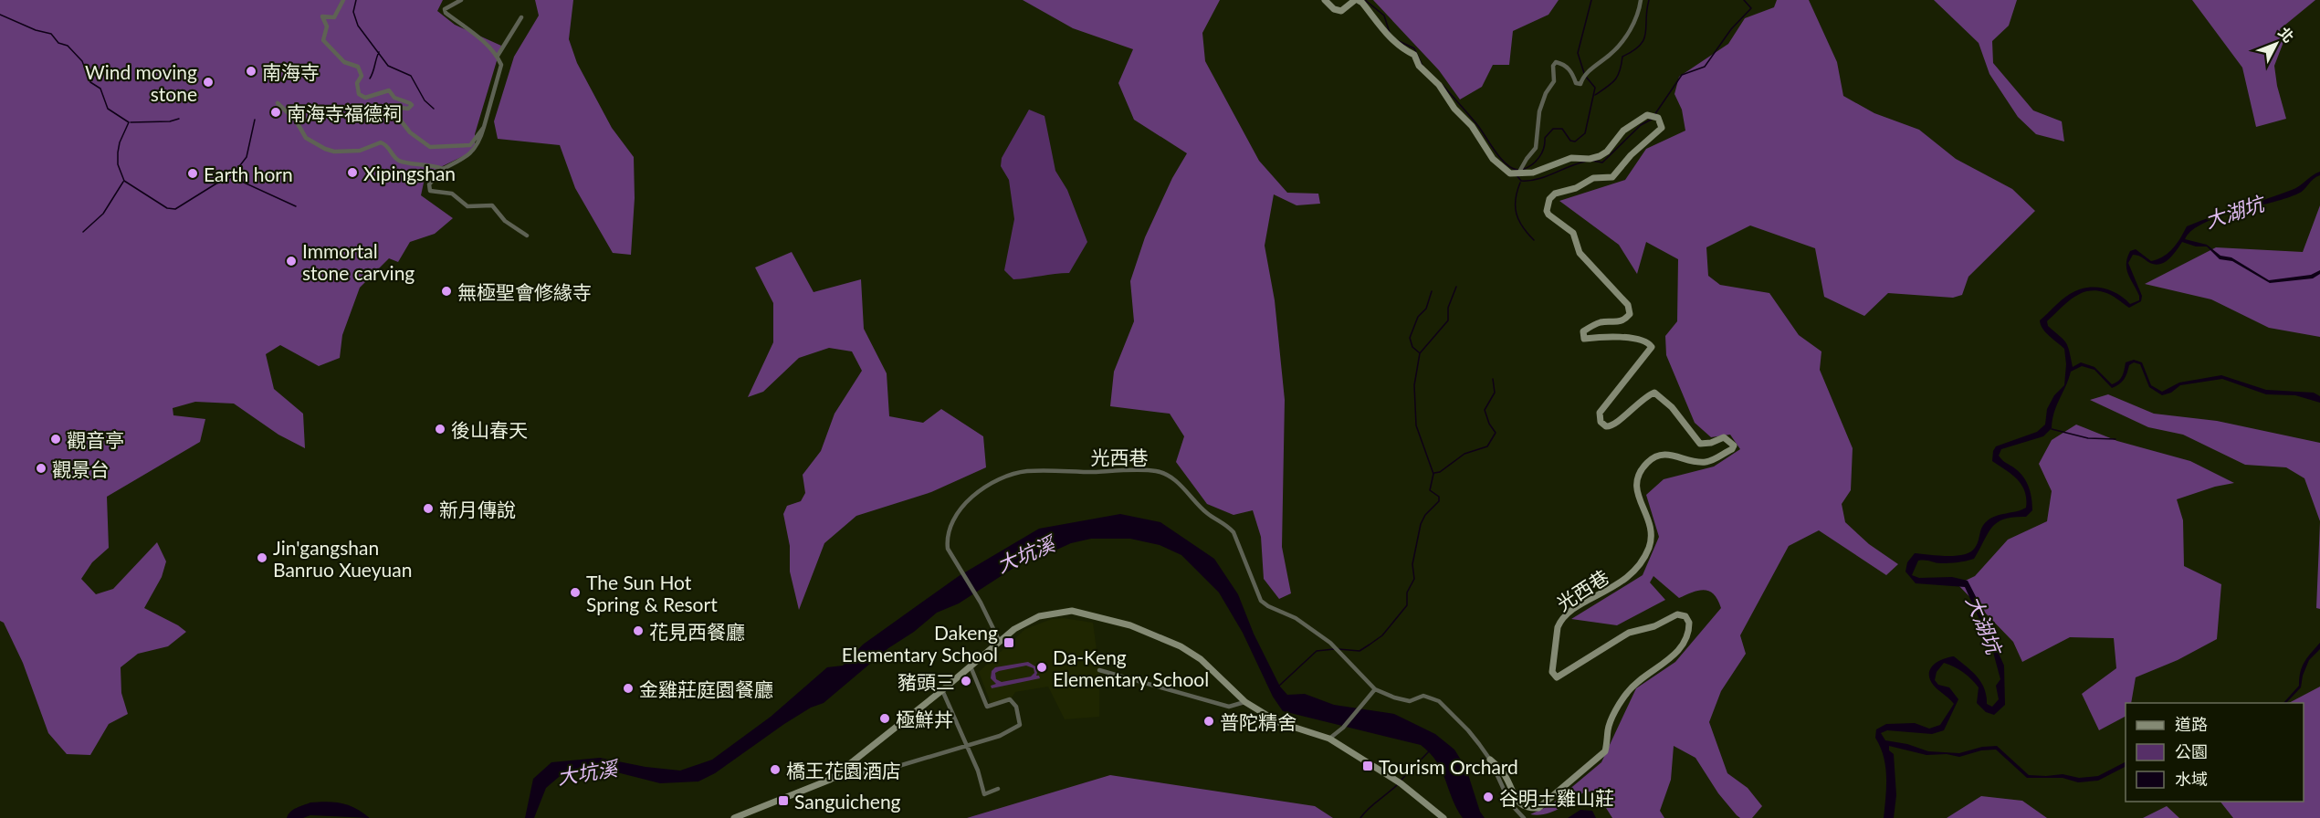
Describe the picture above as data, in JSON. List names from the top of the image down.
{
  "streets": {
    "street": ["光西巷"]
  },
  "water": ["大湖坑", "大坑溪"],
  "places": {
    "other": [
      "南海寺",
      "Wind moving stone",
      "南海寺福德祠",
      "Xipingshan",
      "Earth horn",
      "Immortal stone carving",
      "無極聖會修緣寺",
      "後山春天",
      "觀音亭",
      "觀景台",
      "新月傳說",
      "Jin'gangshan Banruo Xueyuan",
      "The Sun Hot Spring & Resort",
      "花見西餐廳",
      "Da-Keng Elementary School",
      "豬頭三",
      "金雞莊庭園餐廳",
      "極鮮丼",
      "普陀精舍",
      "橋王花園酒店",
      "谷明土雞山莊"
    ],
    "transit": ["Dakeng Elementary School", "Tourism Orchard", "Sanguicheng"]
  },
  "legend": ["道路", "公園", "水域"],
  "north": "top right"
}
